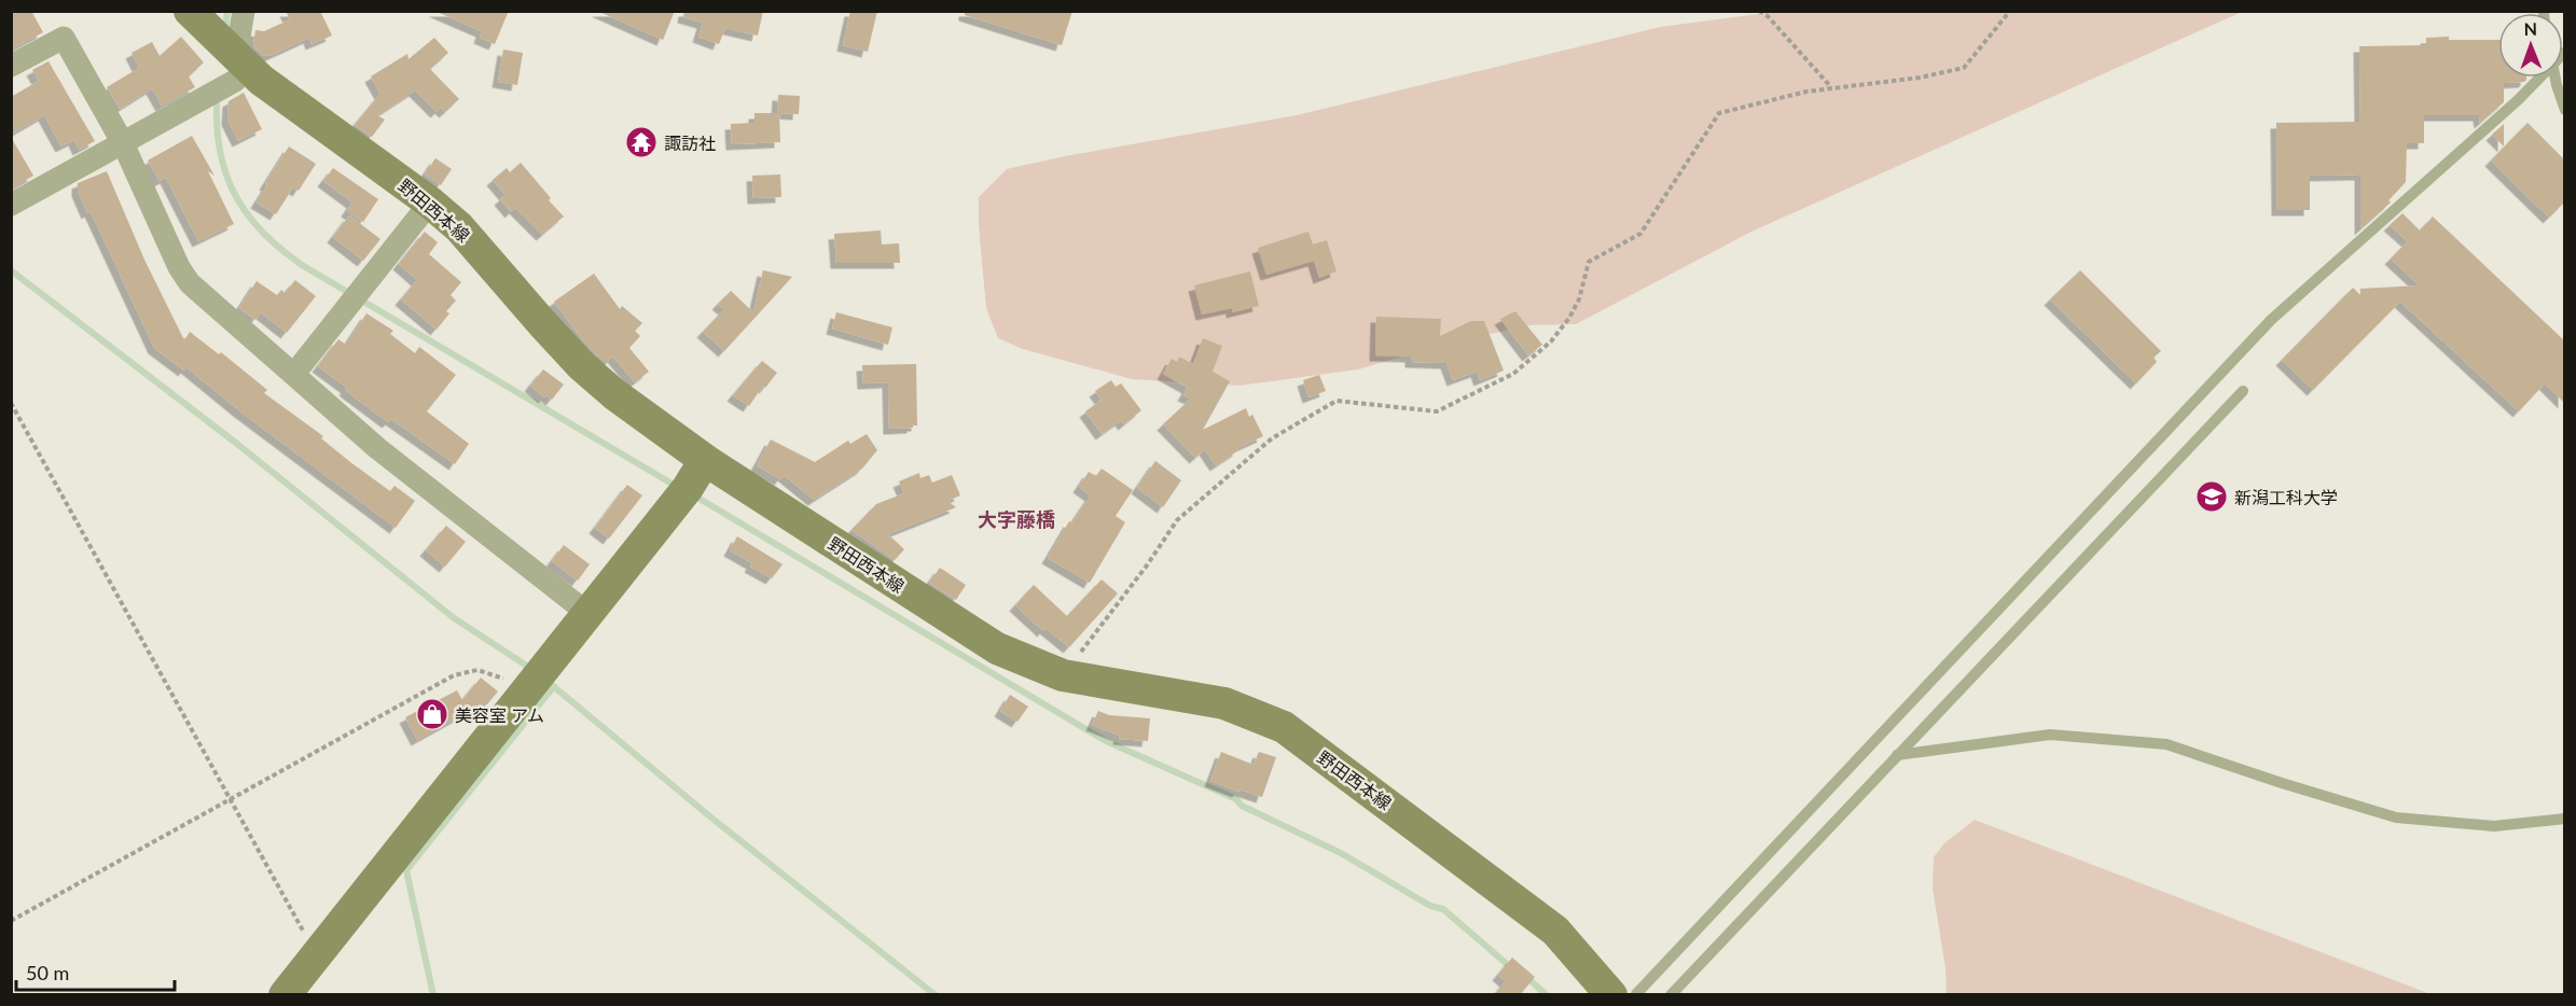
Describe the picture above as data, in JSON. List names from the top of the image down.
{
  "streets": {
    "main road": ["野田西本線"]
  },
  "districts": ["大字藤橋"],
  "places": {
    "temple": ["諏訪社"],
    "school or university": ["新潟工科大学"],
    "shop": ["美容室 アム"]
  },
  "scale_bar": "50 m",
  "north": "top"
}
